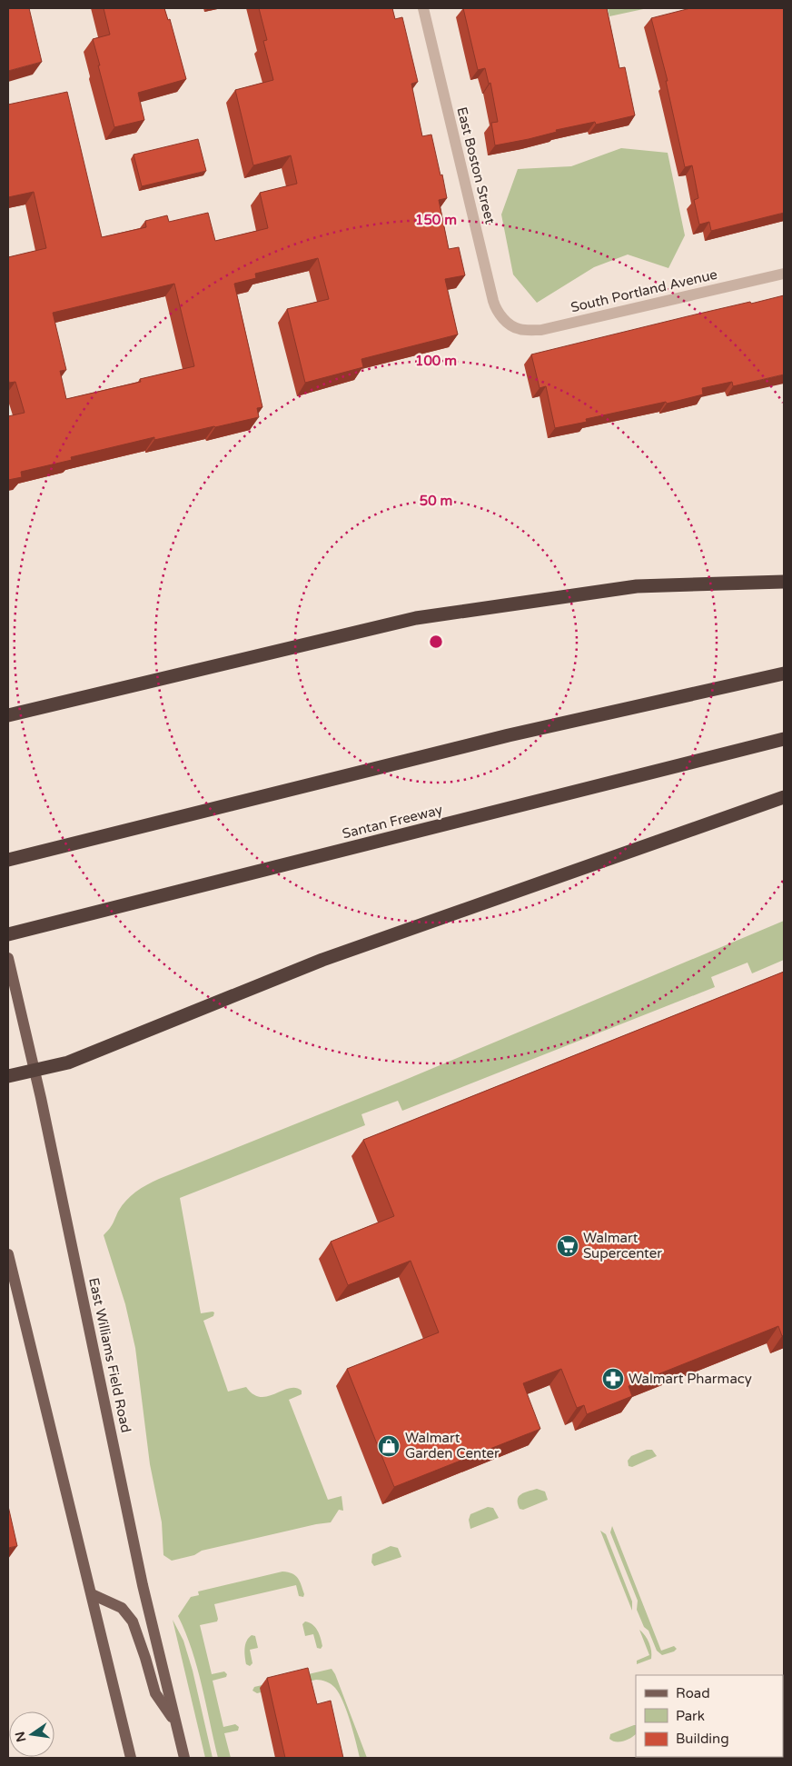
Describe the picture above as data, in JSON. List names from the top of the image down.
{
  "streets": {
    "highway": ["Santan Freeway"],
    "main road": ["East Williams Field Road"],
    "street": ["East Boston Street", "South Portland Avenue"]
  },
  "crossings": [
    ["East Boston Street", "South Portland Avenue"]
  ],
  "places": {
    "supermarket": ["Walmart Supercenter"],
    "pharmacy": ["Walmart Pharmacy"],
    "shop": ["Walmart Garden Center"]
  },
  "legend": ["Road", "Park", "Building"],
  "north": "left",
  "rings": ["150 m", "100 m", "50 m"]
}
